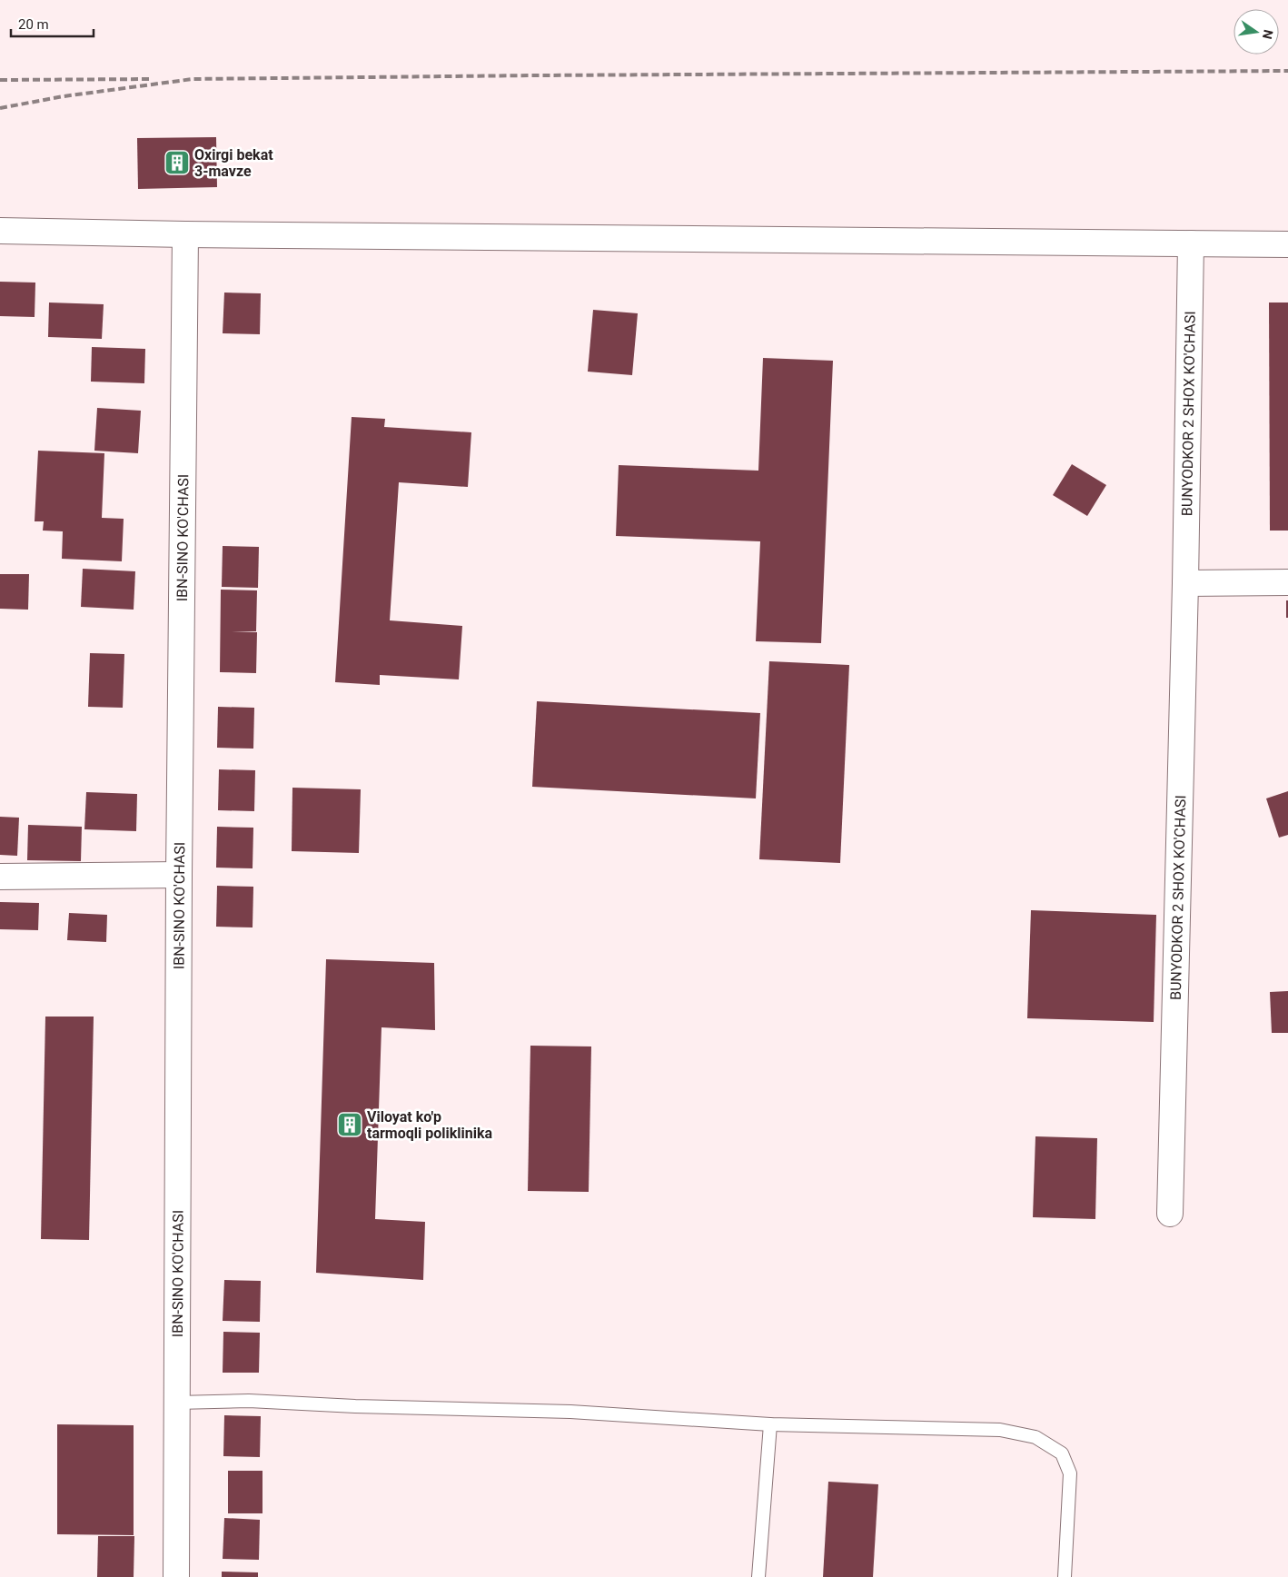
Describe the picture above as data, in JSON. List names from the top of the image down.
{
  "streets": {
    "street": ["BUNYODKOR 2 SHOX KO'CHASI", "IBN-SINO KO'CHASI"]
  },
  "places": {
    "building": ["Oxirgi bekat 3-mavze", "Viloyat ko'p tarmoqli poliklinika"]
  },
  "scale_bar": "20 m",
  "north": "right"
}
